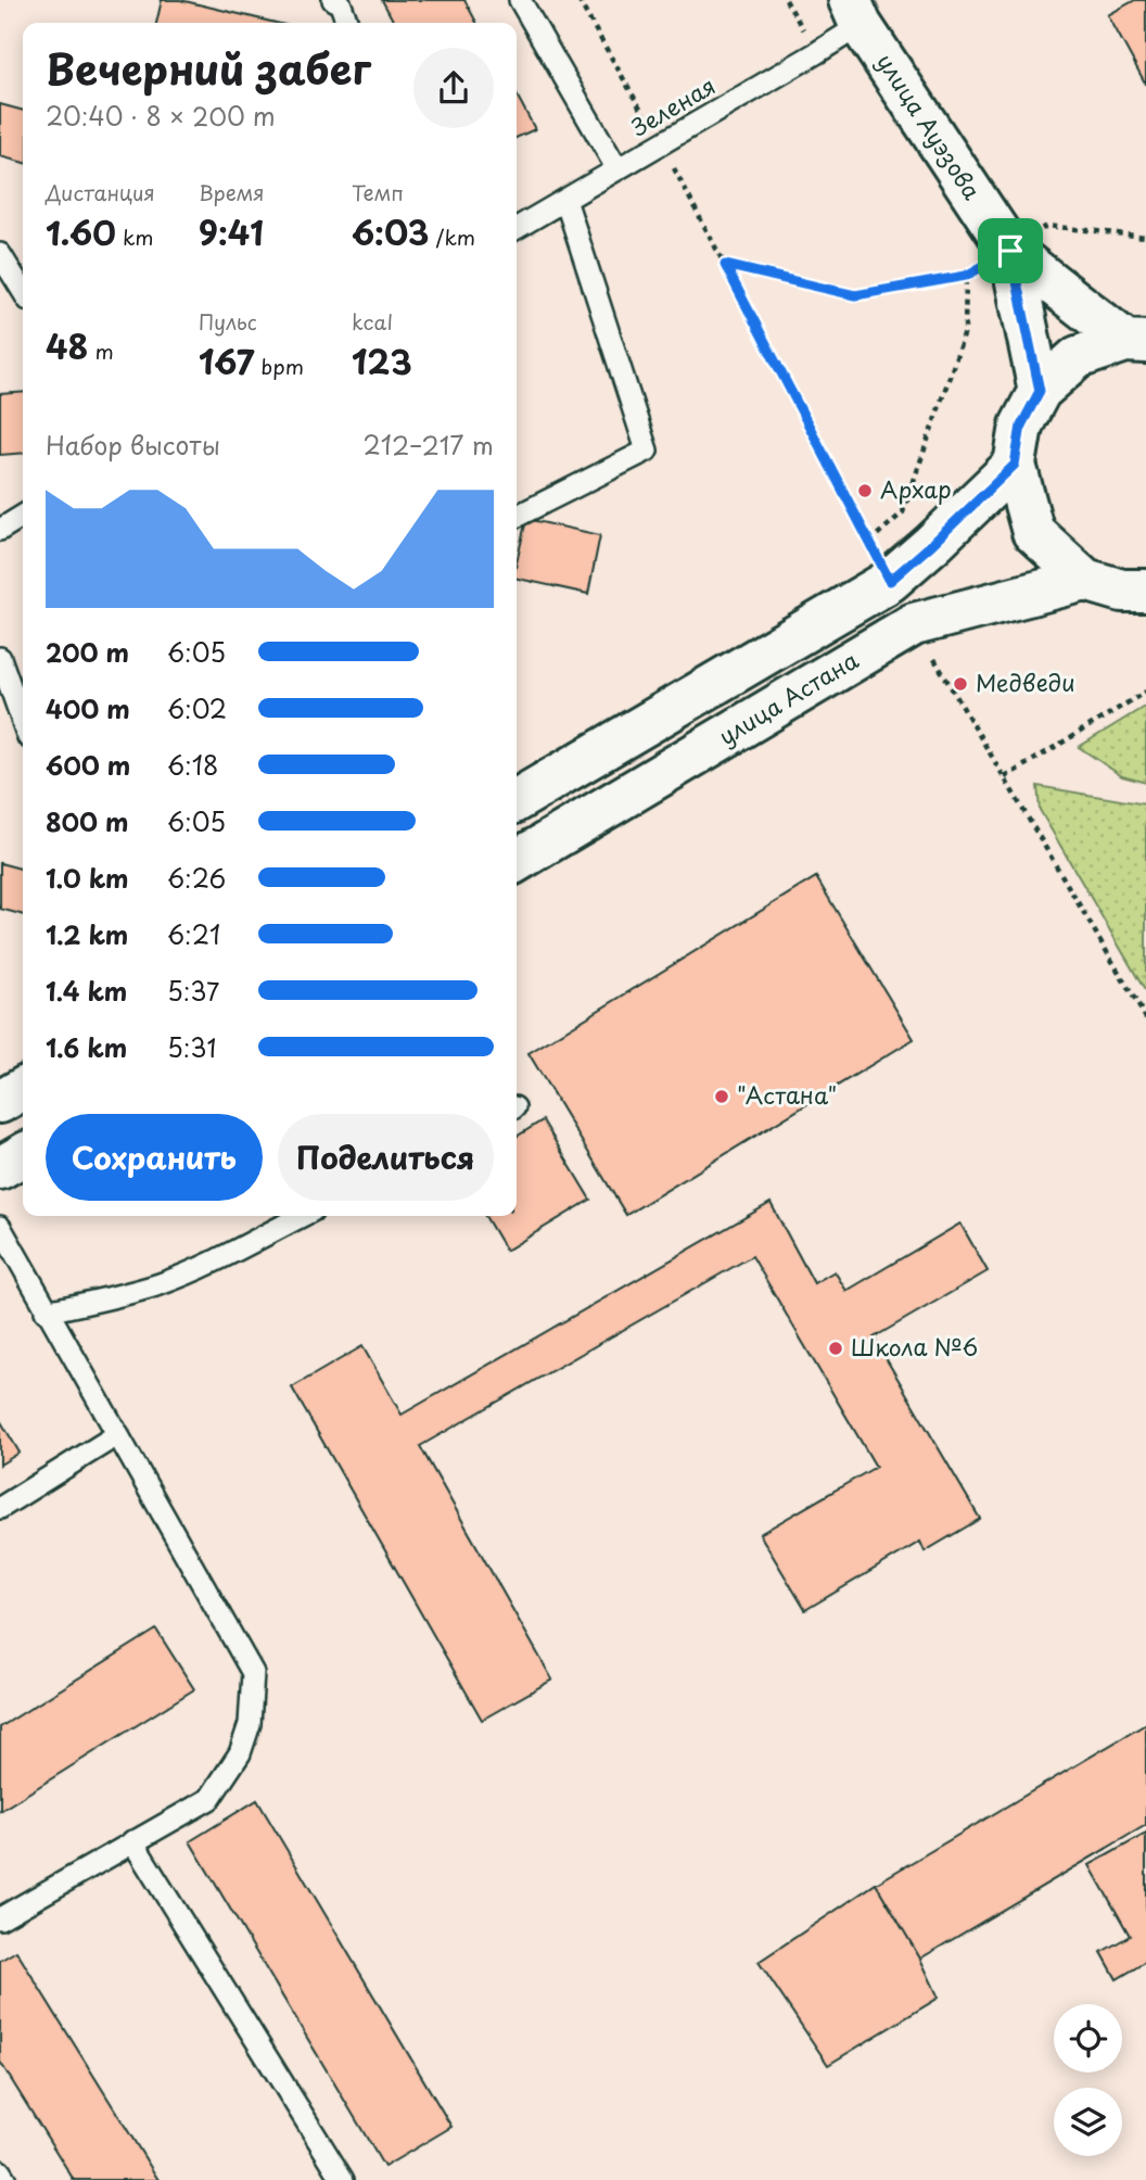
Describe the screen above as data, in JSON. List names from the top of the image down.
{
  "streets": {
    "main road": ["улица Ауэзова", "улица Астана"],
    "lane": ["Зеленая"]
  },
  "crossings": [
    ["Зеленая", "улица Ауэзова"]
  ],
  "places": [
    "Архар",
    "Медведи",
    "\"Астана\"",
    "Школа №6"
  ],
  "page": {
    "heading": ["Вечерний забег", "20:40 · 8 × 200 m"],
    "stats": [
      ["Дистанция", "1.60 km"],
      ["Время", "9:41"],
      ["Темп", "6:03 /km"],
      ["48 m"],
      ["Пульс", "167 bpm"],
      ["kcal", "123"]
    ],
    "chart": ["Набор высоты", "212–217 m"],
    "list": [
      {
        "name": "200 m",
        "note": "6:05"
      },
      {
        "name": "400 m",
        "note": "6:02"
      },
      {
        "name": "600 m",
        "note": "6:18"
      },
      {
        "name": "800 m",
        "note": "6:05"
      },
      {
        "name": "1.0 km",
        "note": "6:26"
      },
      {
        "name": "1.2 km",
        "note": "6:21"
      },
      {
        "name": "1.4 km",
        "note": "5:37"
      },
      {
        "name": "1.6 km",
        "note": "5:31"
      }
    ],
    "buttons": ["Сохранить", "Поделиться"]
  }
}
